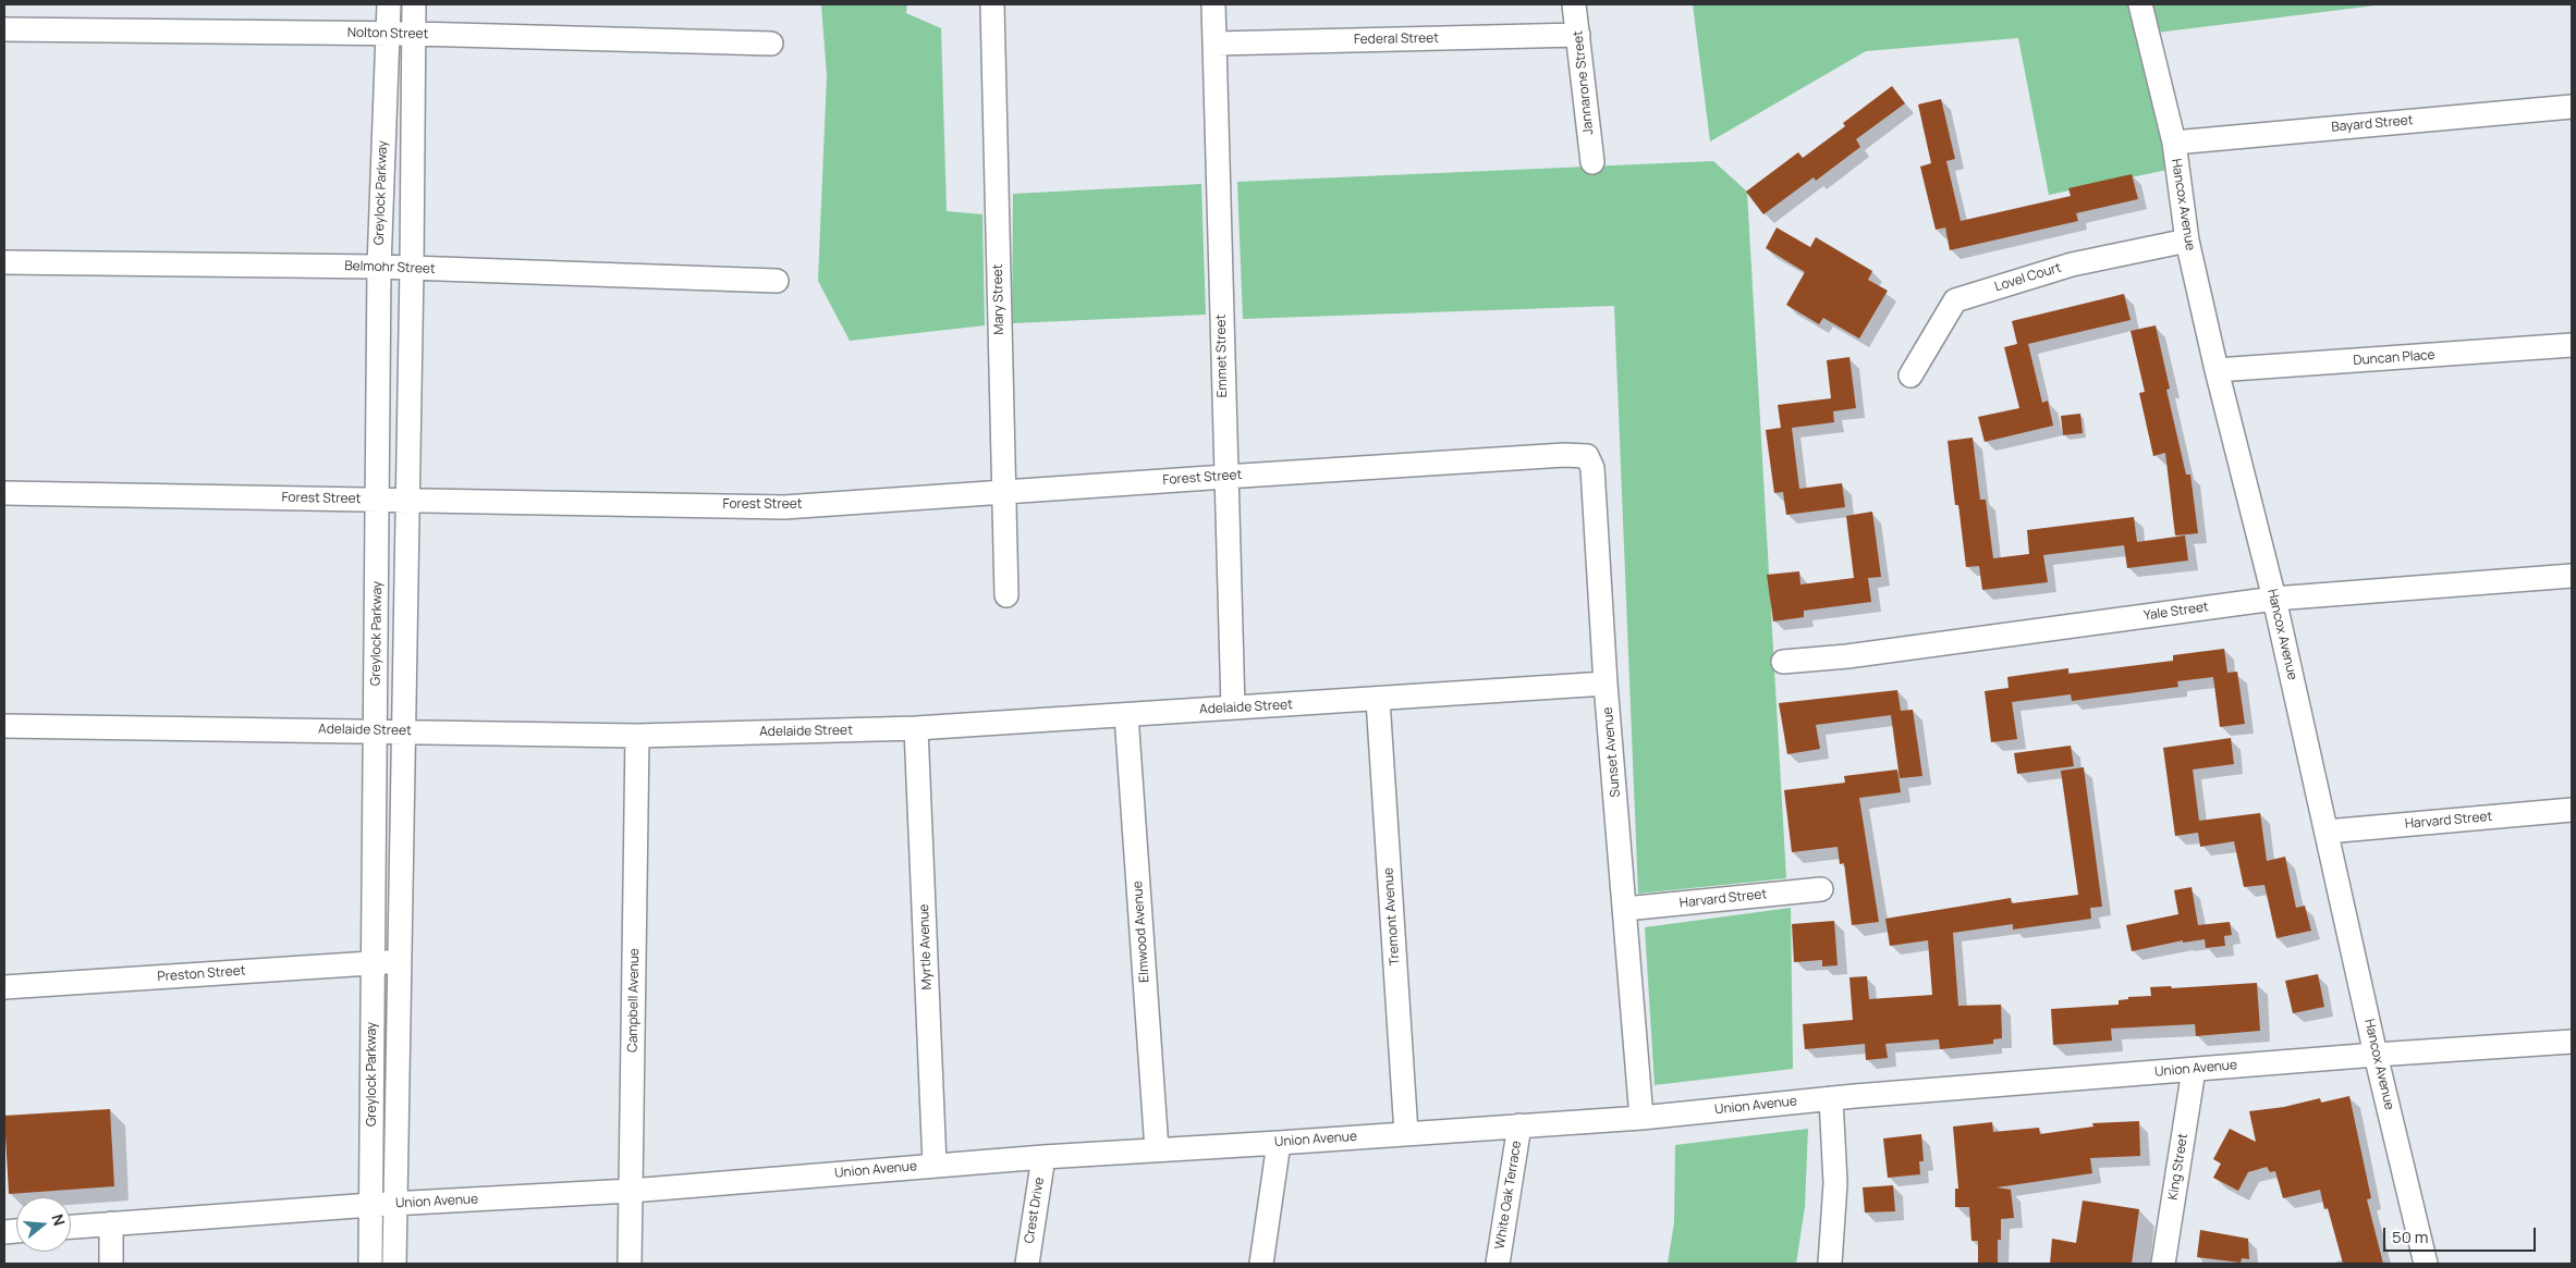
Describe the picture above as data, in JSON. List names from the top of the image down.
{
  "streets": {
    "street": [
      "Nolton Street",
      "Federal Street",
      "Jannarone Street",
      "Bayard Street",
      "Greylock Parkway",
      "Hancox Avenue",
      "Belmohr Street",
      "Lovel Court",
      "Mary Street",
      "Emmet Street",
      "Duncan Place",
      "Forest Street",
      "Yale Street",
      "Adelaide Street",
      "Sunset Avenue",
      "Harvard Street",
      "Tremont Avenue",
      "Elmwood Avenue",
      "Myrtle Avenue",
      "Preston Street",
      "Campbell Avenue",
      "Union Avenue",
      "King Street",
      "White Oak Terrace",
      "Crest Drive"
    ]
  },
  "crossings": [
    ["Nolton Street", "Greylock Parkway"],
    ["Federal Street", "Jannarone Street"],
    ["Federal Street", "Emmet Street"],
    ["Bayard Street", "Hancox Avenue"],
    ["Greylock Parkway", "Belmohr Street"],
    ["Greylock Parkway", "Forest Street"],
    ["Greylock Parkway", "Adelaide Street"],
    ["Greylock Parkway", "Preston Street"],
    ["Greylock Parkway", "Union Avenue"],
    ["Hancox Avenue", "Lovel Court"],
    ["Hancox Avenue", "Duncan Place"],
    ["Hancox Avenue", "Yale Street"],
    ["Hancox Avenue", "Harvard Street"],
    ["Hancox Avenue", "Union Avenue"],
    ["Mary Street", "Forest Street"],
    ["Emmet Street", "Forest Street"],
    ["Emmet Street", "Adelaide Street"],
    ["Forest Street", "Sunset Avenue"],
    ["Adelaide Street", "Sunset Avenue"],
    ["Adelaide Street", "Tremont Avenue"],
    ["Adelaide Street", "Elmwood Avenue"],
    ["Adelaide Street", "Myrtle Avenue"],
    ["Adelaide Street", "Campbell Avenue"],
    ["Sunset Avenue", "Harvard Street"],
    ["Sunset Avenue", "Union Avenue"],
    ["Tremont Avenue", "Union Avenue"],
    ["Elmwood Avenue", "Union Avenue"],
    ["Myrtle Avenue", "Union Avenue"],
    ["Campbell Avenue", "Union Avenue"],
    ["Union Avenue", "King Street"],
    ["Union Avenue", "White Oak Terrace"],
    ["Union Avenue", "Crest Drive"]
  ],
  "scale_bar": "50 m",
  "north": "right"
}
